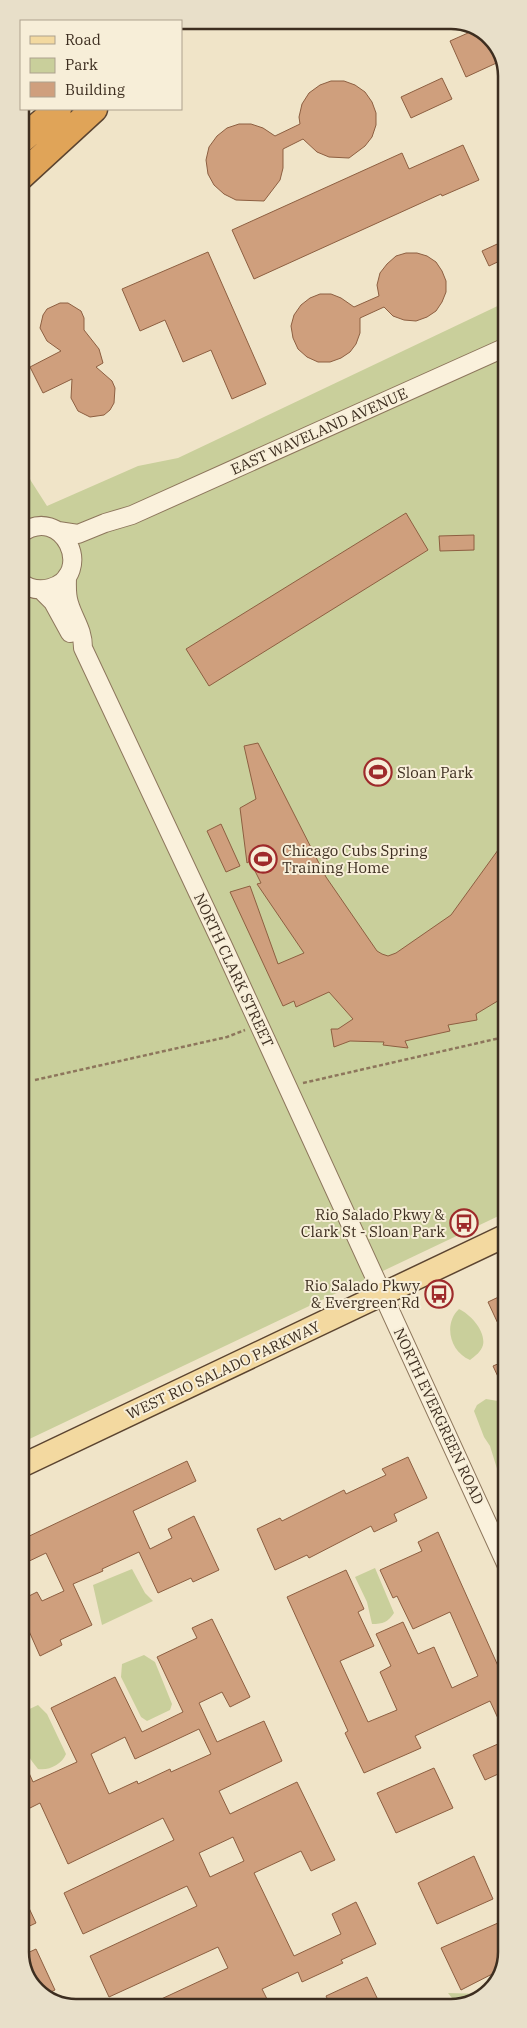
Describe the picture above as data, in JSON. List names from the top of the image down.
{
  "streets": {
    "main road": ["WEST RIO SALADO PARKWAY"],
    "street": ["EAST WAVELAND AVENUE", "NORTH CLARK STREET", "NORTH EVERGREEN ROAD"]
  },
  "crossings": [
    ["EAST WAVELAND AVENUE", "NORTH CLARK STREET"],
    ["NORTH CLARK STREET", "WEST RIO SALADO PARKWAY"],
    ["NORTH CLARK STREET", "NORTH EVERGREEN ROAD"],
    ["WEST RIO SALADO PARKWAY", "NORTH EVERGREEN ROAD"]
  ],
  "places": {
    "sports": ["Sloan Park", "Chicago Cubs Spring Training Home"],
    "bus stop": ["Rio Salado Pkwy & Clark St - Sloan Park", "Rio Salado Pkwy & Evergreen Rd"]
  },
  "legend": ["Road", "Park", "Building"]
}
